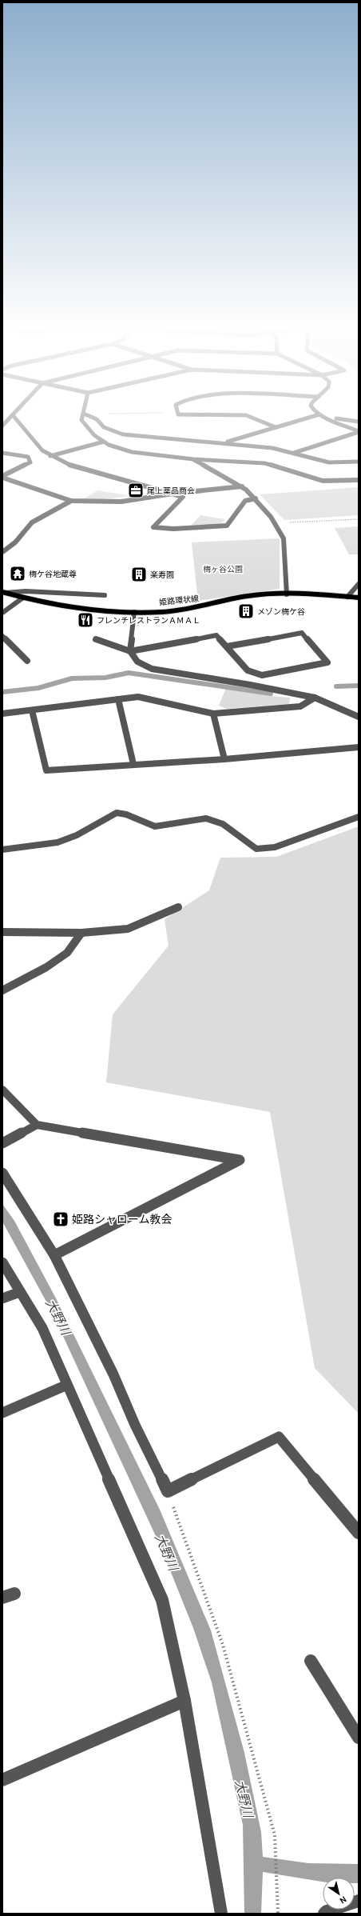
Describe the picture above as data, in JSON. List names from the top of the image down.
{
  "streets": {
    "main road": ["姫路環状線"]
  },
  "water": ["大野川"],
  "parks": ["梅ヶ谷公園"],
  "places": {
    "office": ["尾上薬品商会"],
    "temple": ["梅ケ谷地蔵尊"],
    "building": ["楽寿園", "メゾン梅ケ谷"],
    "restaurant": ["フレンチレストランＡＭＡＬ"],
    "church": ["姫路シャローム教会"]
  },
  "north": "bottom right"
}
